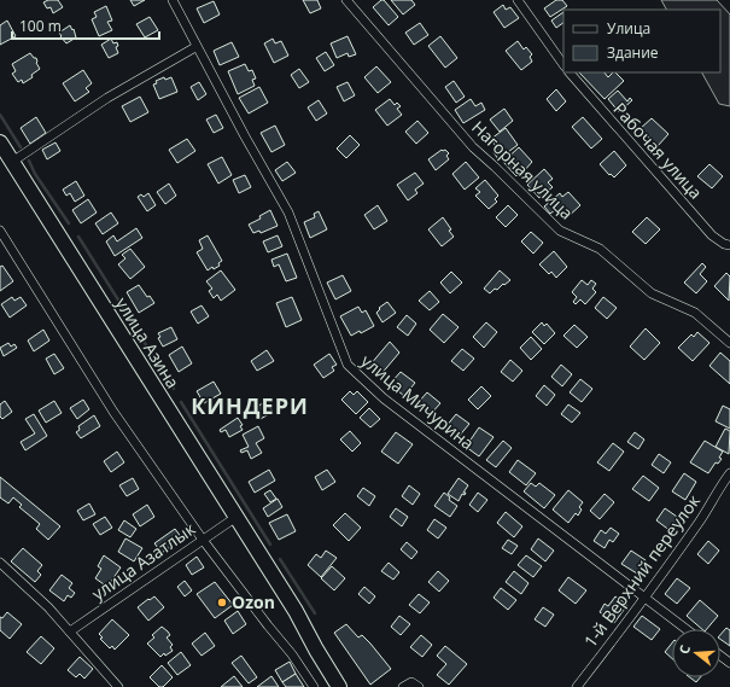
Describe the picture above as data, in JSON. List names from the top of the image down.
{
  "streets": {
    "main road": ["улица Азина"],
    "street": [
      "Рабочая улица",
      "Нагорная улица",
      "улица Мичурина",
      "улица Азатлык",
      "1-й Верхний переулок"
    ]
  },
  "crossings": [
    ["улица Азина", "улица Азатлык"],
    ["улица Мичурина", "1-й Верхний переулок"]
  ],
  "districts": ["КИНДЕРИ"],
  "places": ["Ozon"],
  "legend": ["Улица", "Здание"],
  "scale_bar": "100 m",
  "north": "left"
}
